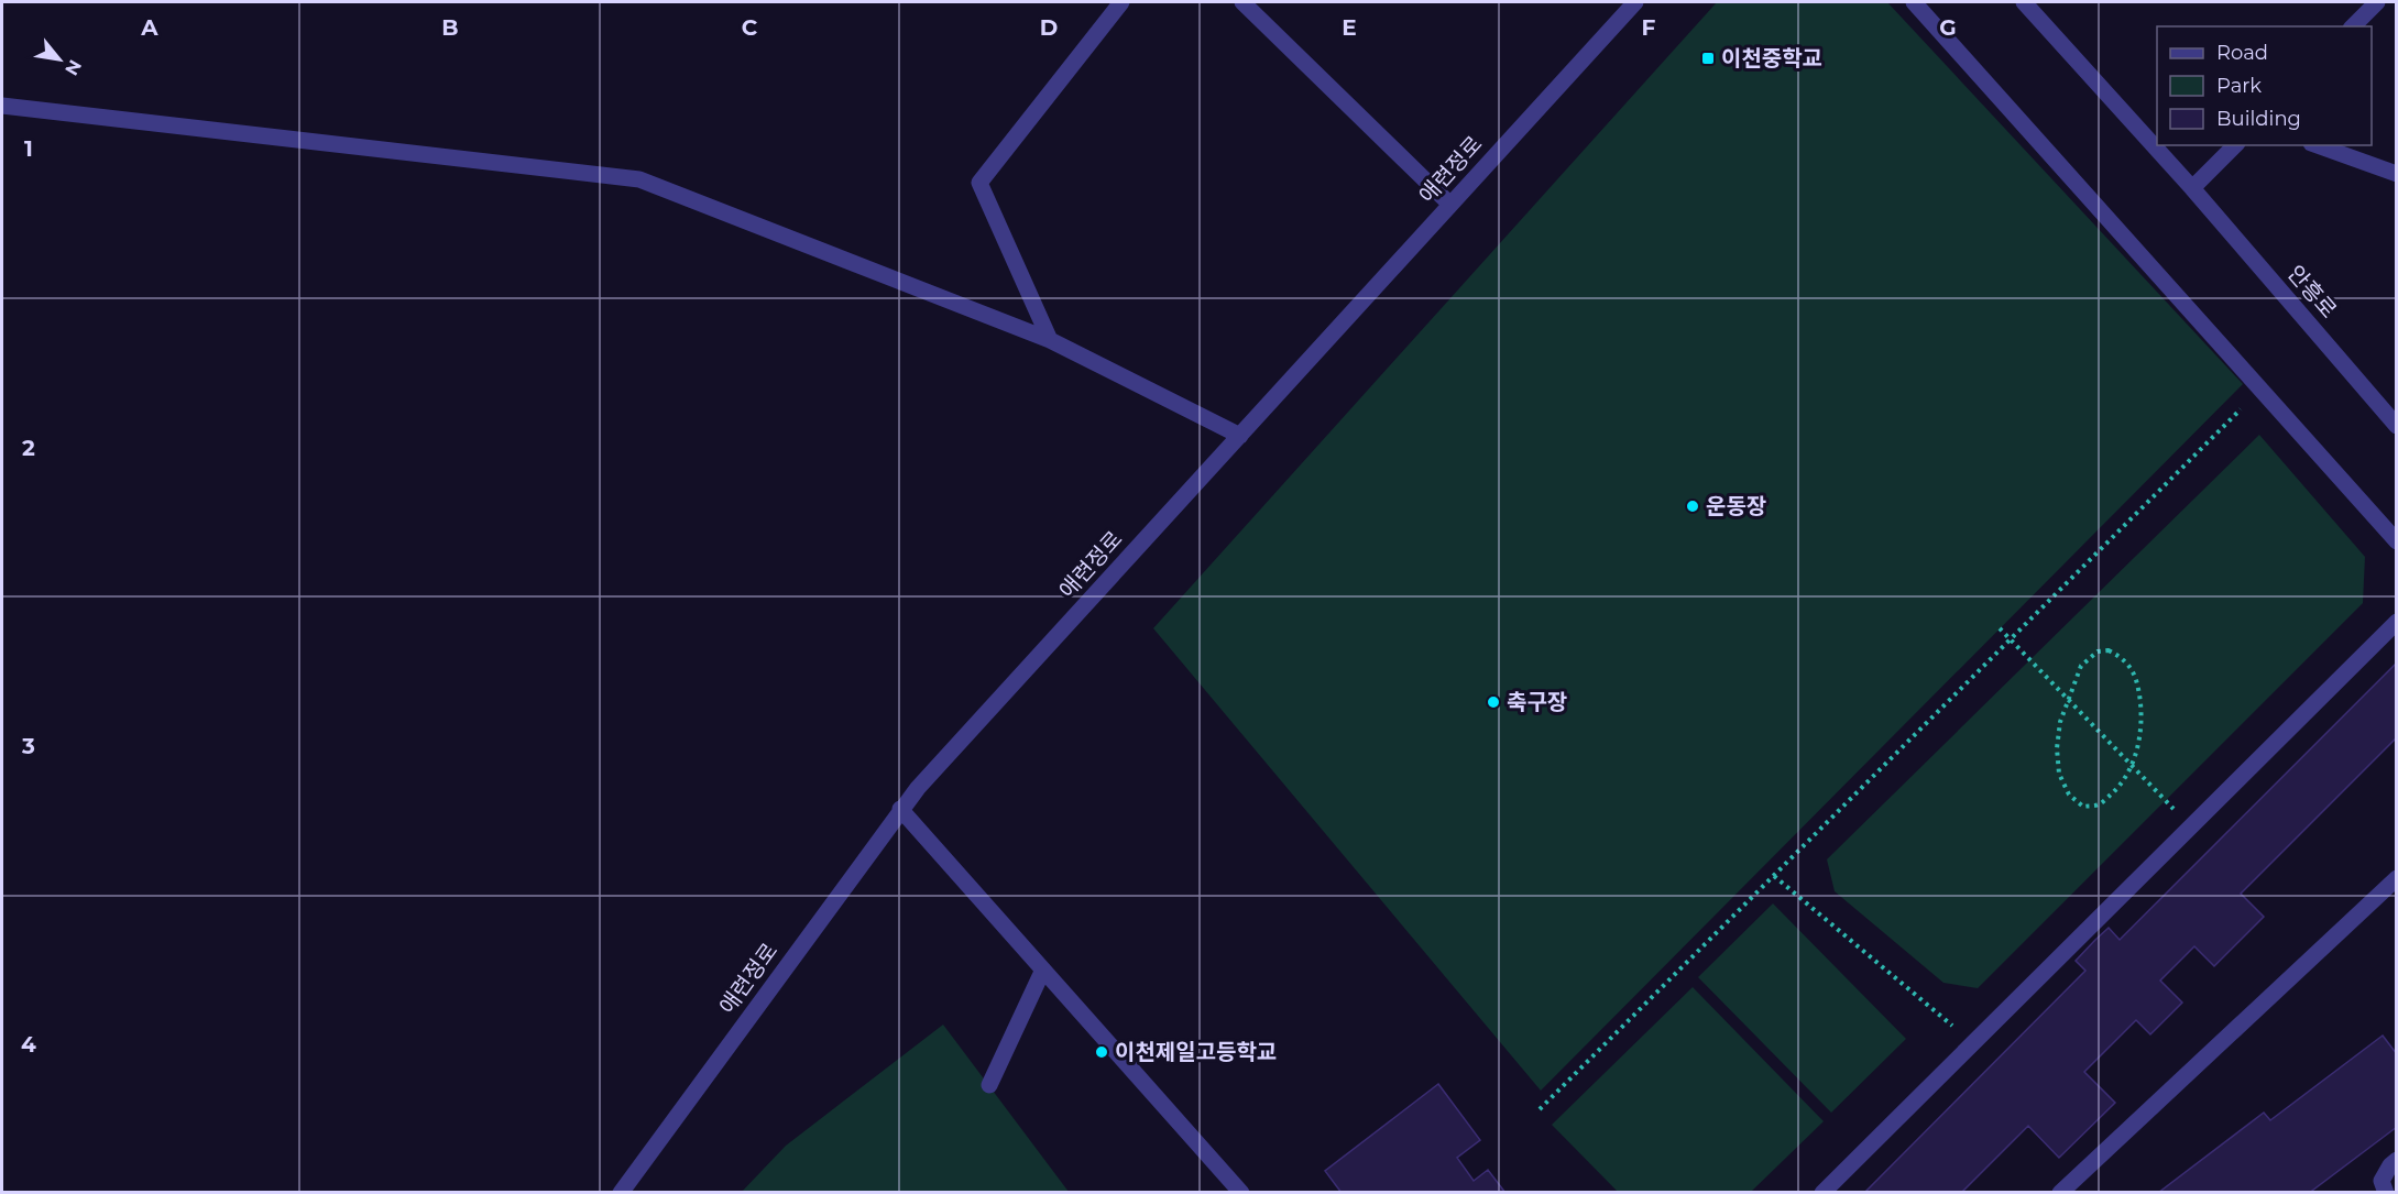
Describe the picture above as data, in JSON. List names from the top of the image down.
{
  "streets": {
    "street": ["애련정로", "안흥로"]
  },
  "places": {
    "transit": ["이천중학교"],
    "other": ["운동장", "축구장", "이천제일고등학교"]
  },
  "legend": ["Road", "Park", "Building"],
  "north": "bottom right",
  "grid": {
    "columns": [
      "A",
      "B",
      "C",
      "D",
      "E",
      "F",
      "G"
    ],
    "rows": [
      "1",
      "2",
      "3",
      "4"
    ]
  }
}
